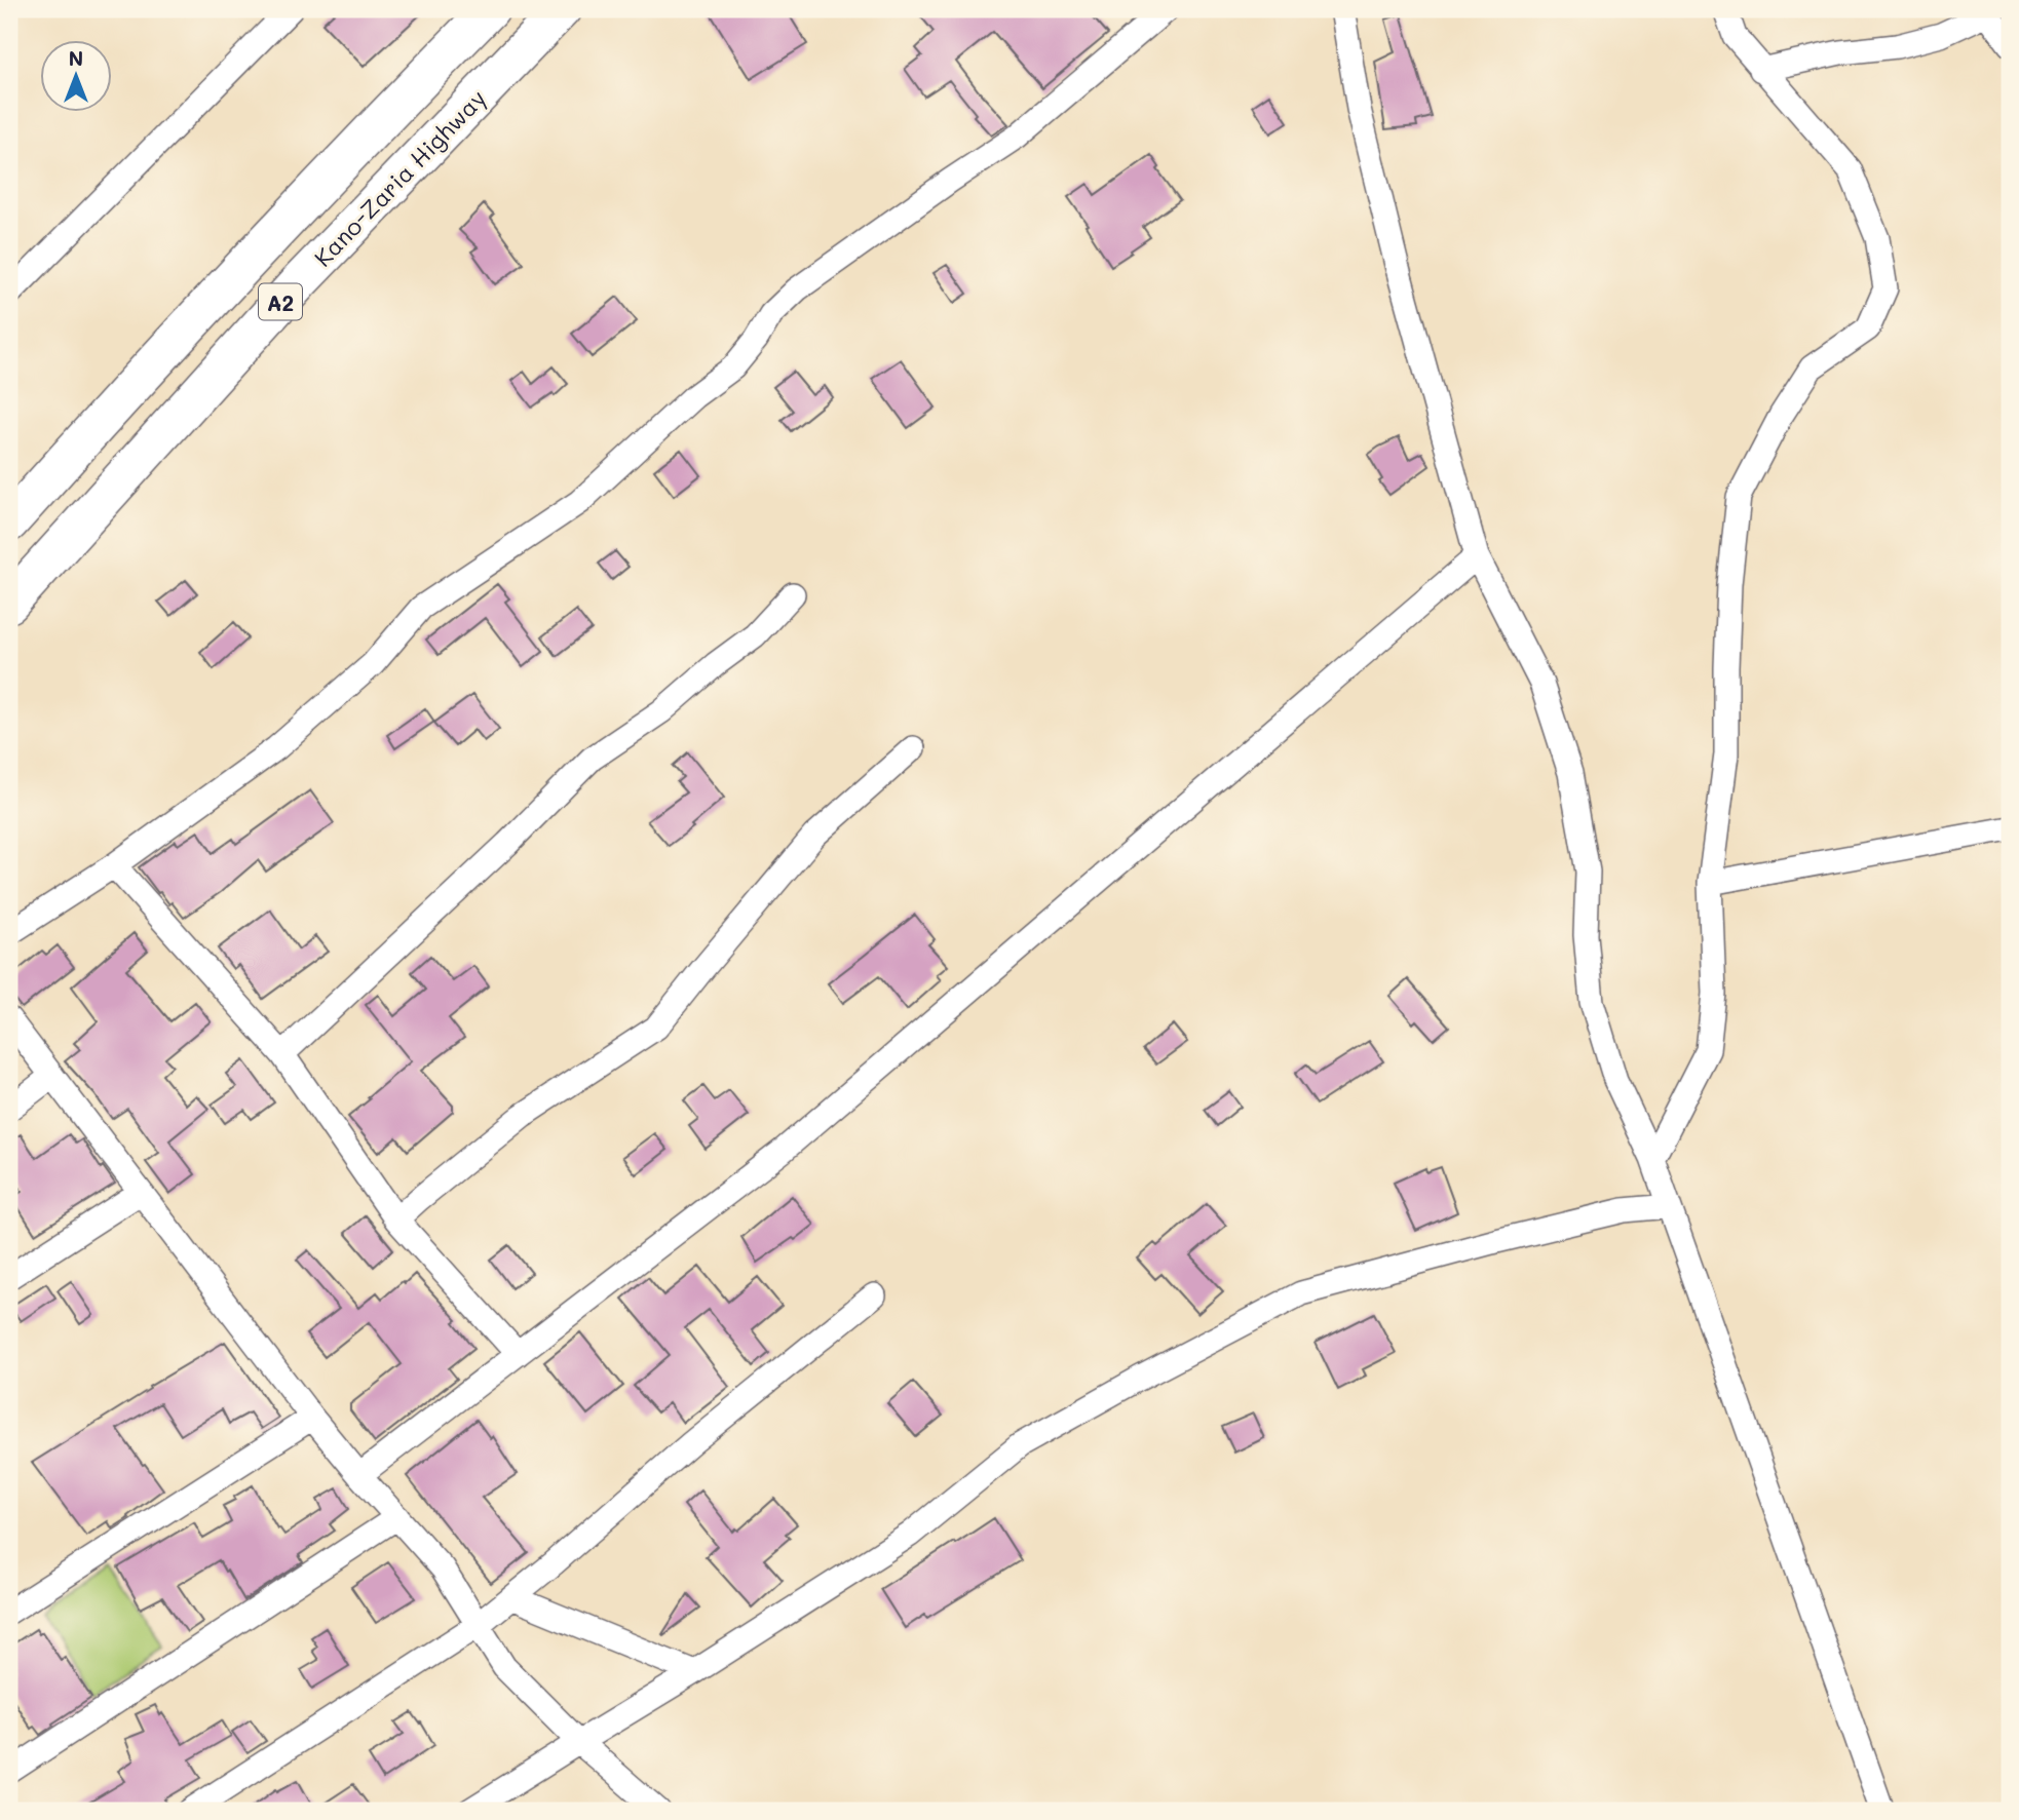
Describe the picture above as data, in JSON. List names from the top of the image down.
{
  "streets": {
    "highway": ["Kano-Zaria Highway", "A2"]
  },
  "north": "top"
}
